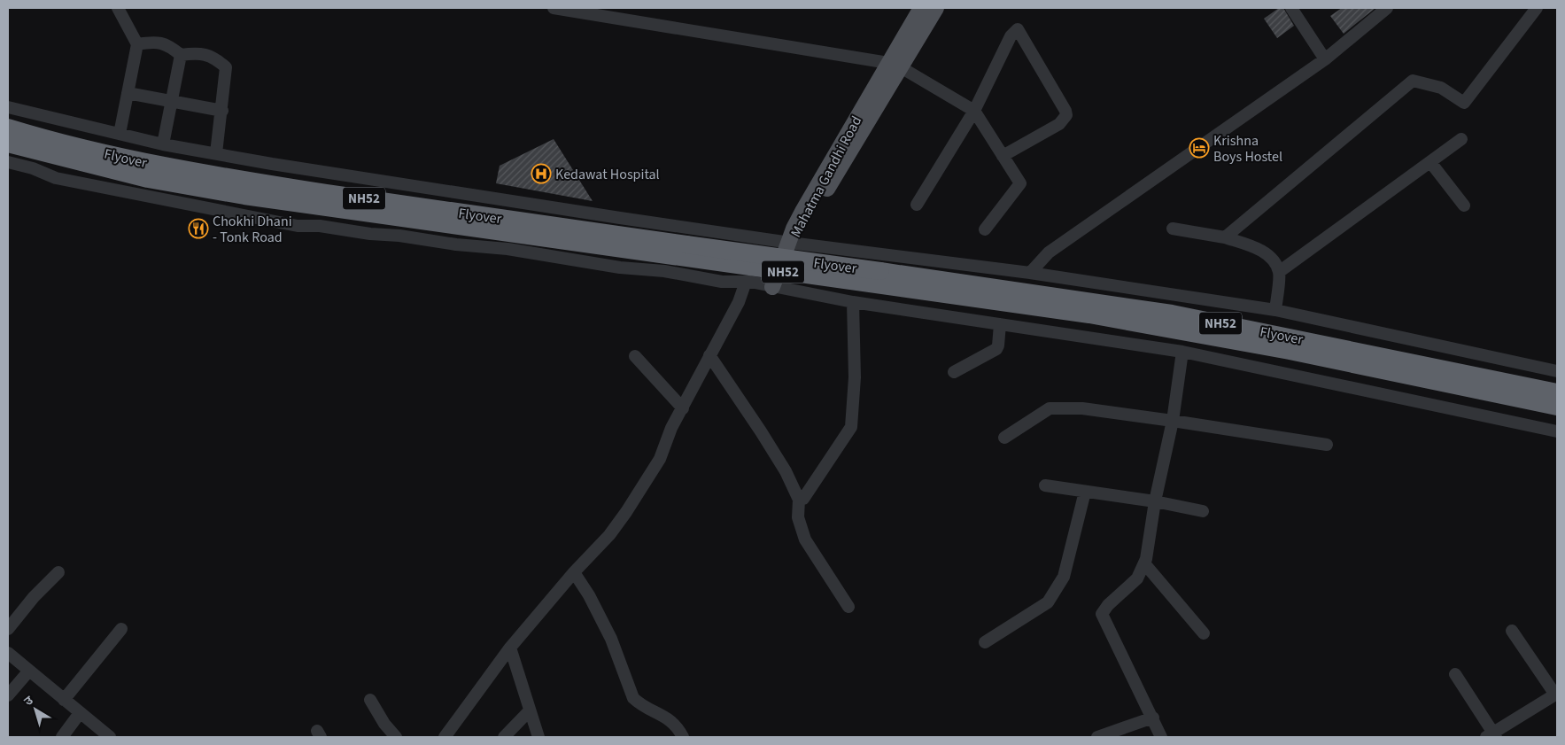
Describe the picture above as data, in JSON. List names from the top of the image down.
{
  "streets": {
    "highway": ["Flyover", "NH52"],
    "main road": ["Mahatma Gandhi Road"]
  },
  "crossings": [
    ["Mahatma Gandhi Road", "NH52"]
  ],
  "places": {
    "hotel": ["Krishna Boys Hostel"],
    "hospital": ["Kedawat Hospital"],
    "restaurant": ["Chokhi Dhani - Tonk Road"]
  },
  "north": "top left"
}
